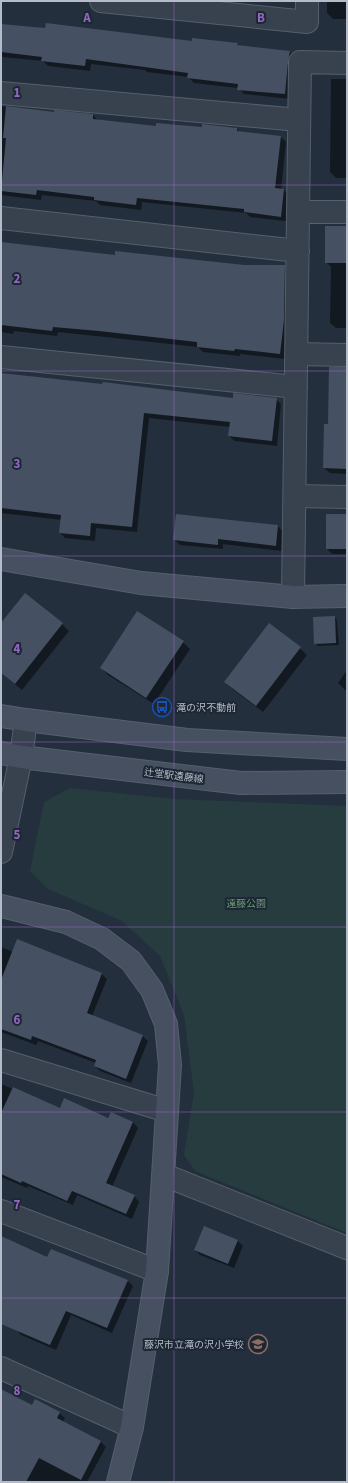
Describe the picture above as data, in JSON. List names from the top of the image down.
{
  "streets": {
    "street": ["辻堂駅遠藤線"]
  },
  "parks": ["遠藤公園"],
  "places": {
    "bus stop": ["滝の沢不動前"],
    "school or university": ["藤沢市立滝の沢小学校"]
  },
  "grid": {
    "columns": ["A", "B"],
    "rows": [
      "1",
      "2",
      "3",
      "4",
      "5",
      "6",
      "7",
      "8"
    ]
  }
}
